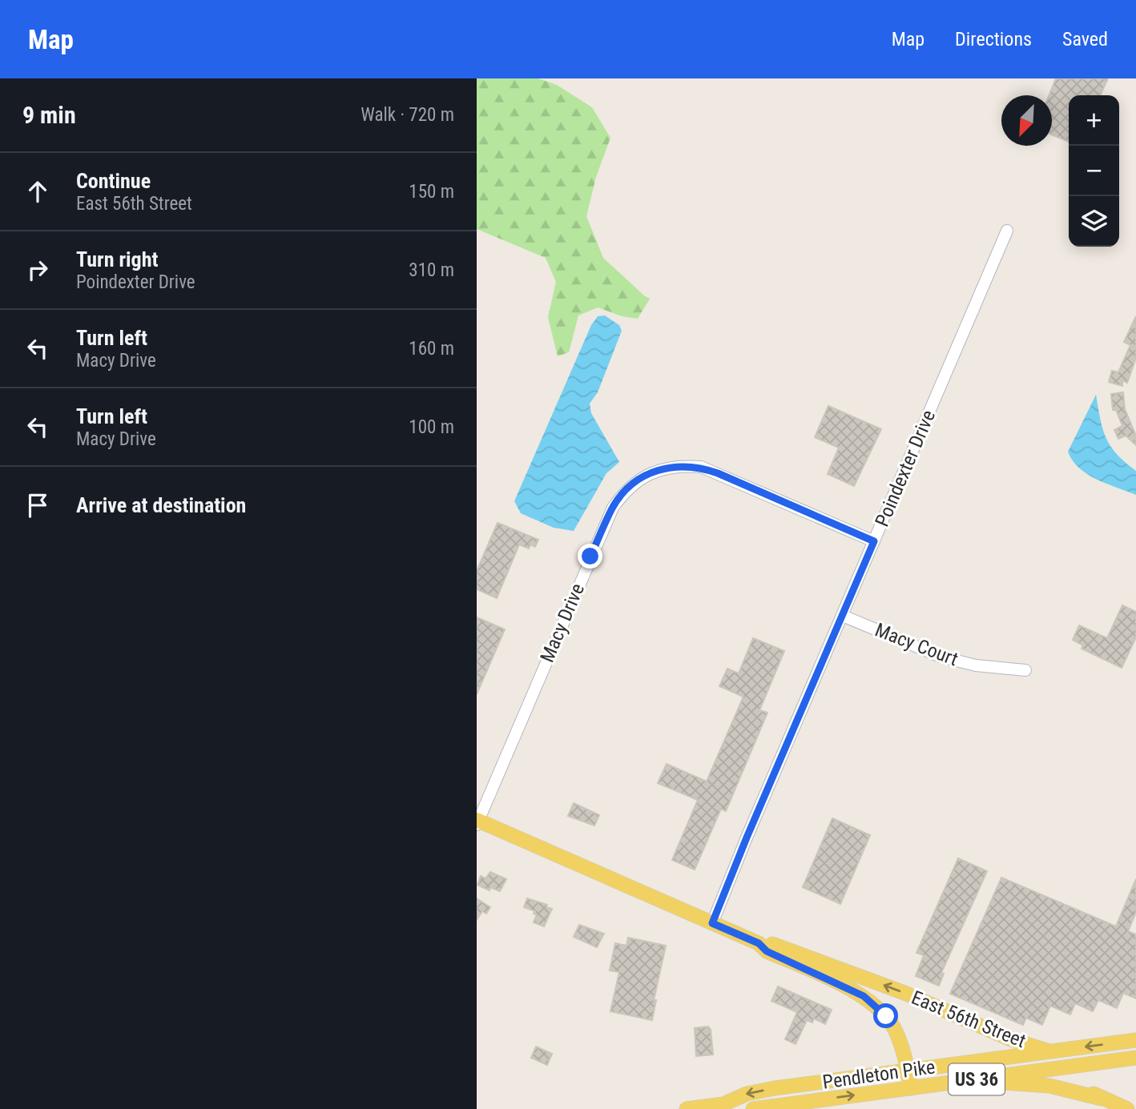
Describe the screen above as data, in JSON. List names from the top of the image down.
{
  "streets": {
    "main road": ["East 56th Street", "Pendleton Pike", "US 36"],
    "street": ["Poindexter Drive", "Macy Drive", "Macy Court"]
  },
  "crossings": [
    ["Poindexter Drive", "Macy Drive"],
    ["Poindexter Drive", "Macy Court"],
    ["Poindexter Drive", "East 56th Street"],
    ["Macy Drive", "East 56th Street"],
    ["East 56th Street", "Pendleton Pike"]
  ],
  "north": "bottom left",
  "page": {
    "header": "Map",
    "nav": ["Map", "Directions", "Saved"],
    "heading": ["9 min", "Walk · 720 m"],
    "map_buttons": ["+", "−"],
    "list": [
      ["Continue", "East 56th Street", "150 m"],
      ["Turn right", "Poindexter Drive", "310 m"],
      ["Turn left", "Macy Drive", "160 m"],
      ["Turn left", "Macy Drive", "100 m"],
      "Arrive at destination"
    ]
  }
}
